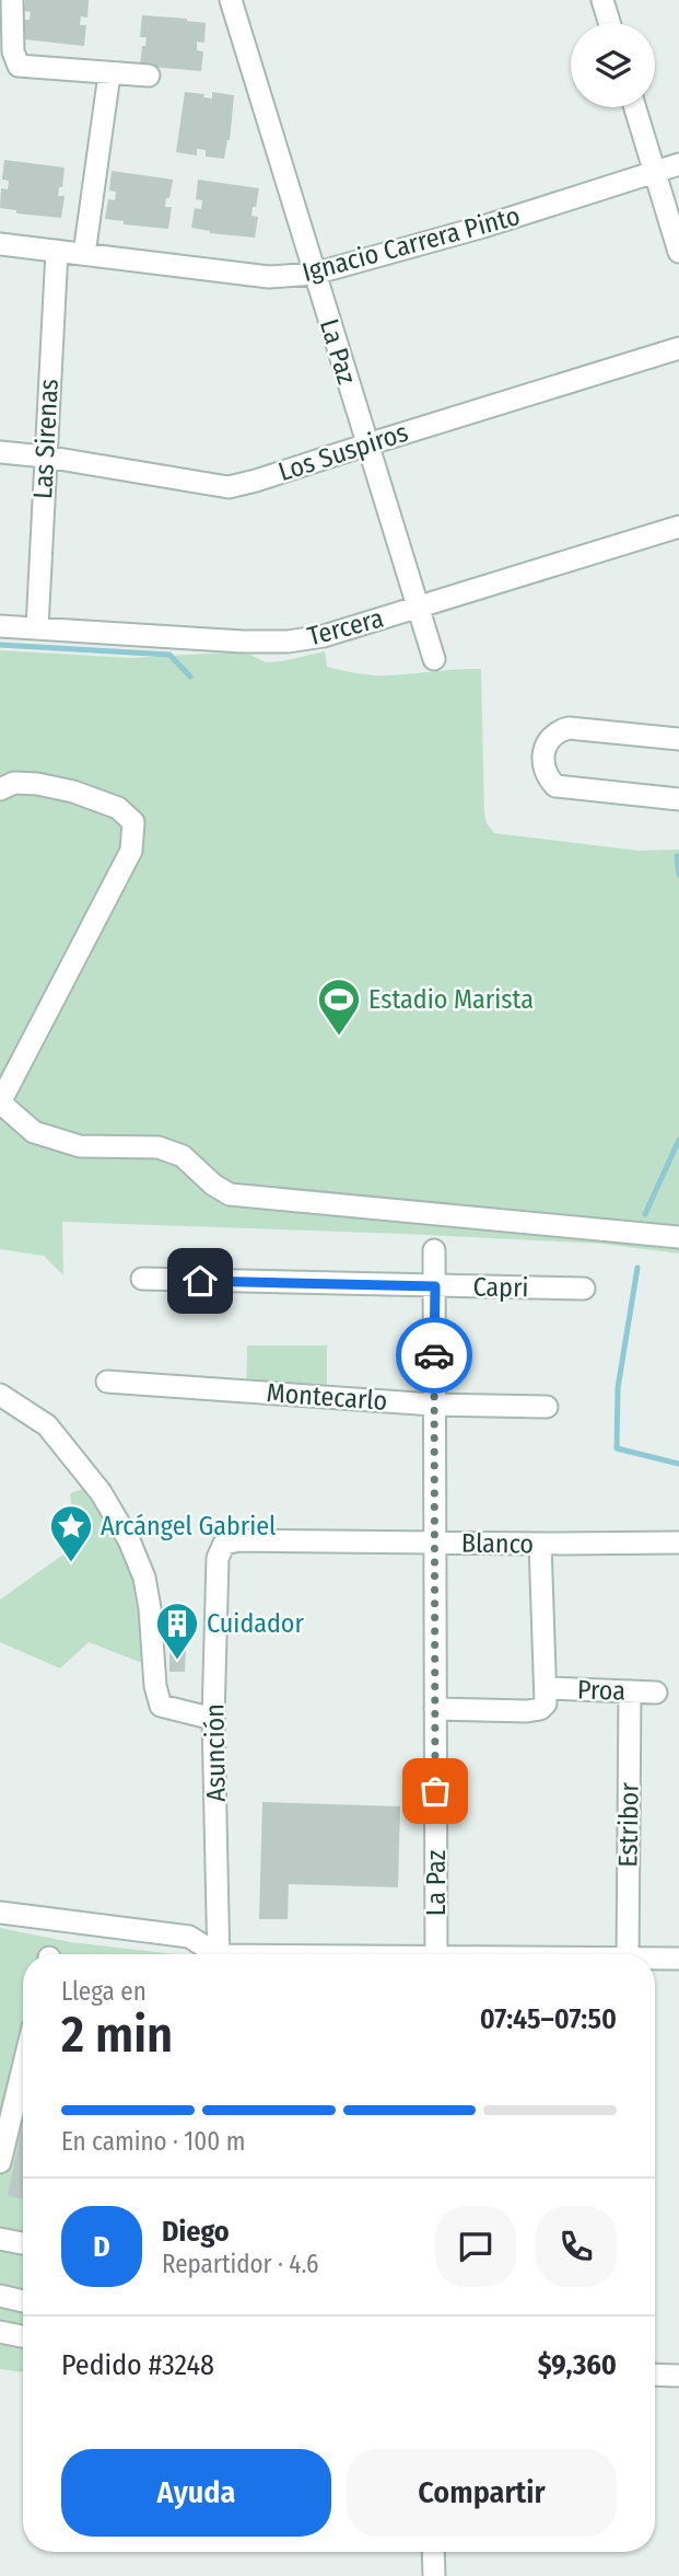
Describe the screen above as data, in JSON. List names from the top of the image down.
{
  "streets": {
    "street": [
      "Ignacio Carrera Pinto",
      "La Paz",
      "Las Sirenas",
      "Los Suspiros",
      "Tercera",
      "Capri",
      "Montecarlo",
      "Blanco",
      "Proa",
      "Asunción",
      "Estribor"
    ]
  },
  "crossings": [
    ["Ignacio Carrera Pinto", "La Paz"],
    ["Ignacio Carrera Pinto", "Las Sirenas"],
    ["La Paz", "Los Suspiros"],
    ["La Paz", "Tercera"],
    ["La Paz", "Capri"],
    ["La Paz", "Montecarlo"],
    ["La Paz", "Blanco"],
    ["La Paz", "Proa"],
    ["Las Sirenas", "Los Suspiros"],
    ["Las Sirenas", "Tercera"],
    ["Blanco", "Asunción"],
    ["Proa", "Estribor"]
  ],
  "places": {
    "sports": ["Estadio Marista"],
    "place": ["Arcángel Gabriel"],
    "building": ["Cuidador"]
  },
  "page": {
    "heading": ["2 min", "Llega en", "07:45–07:50"],
    "panel": [
      "Diego",
      "Repartidor · 4.6",
      "Pedido #3248",
      "$9,360"
    ],
    "bar": "En camino · 100 m",
    "round": "D",
    "buttons": ["Ayuda", "Compartir"]
  }
}
